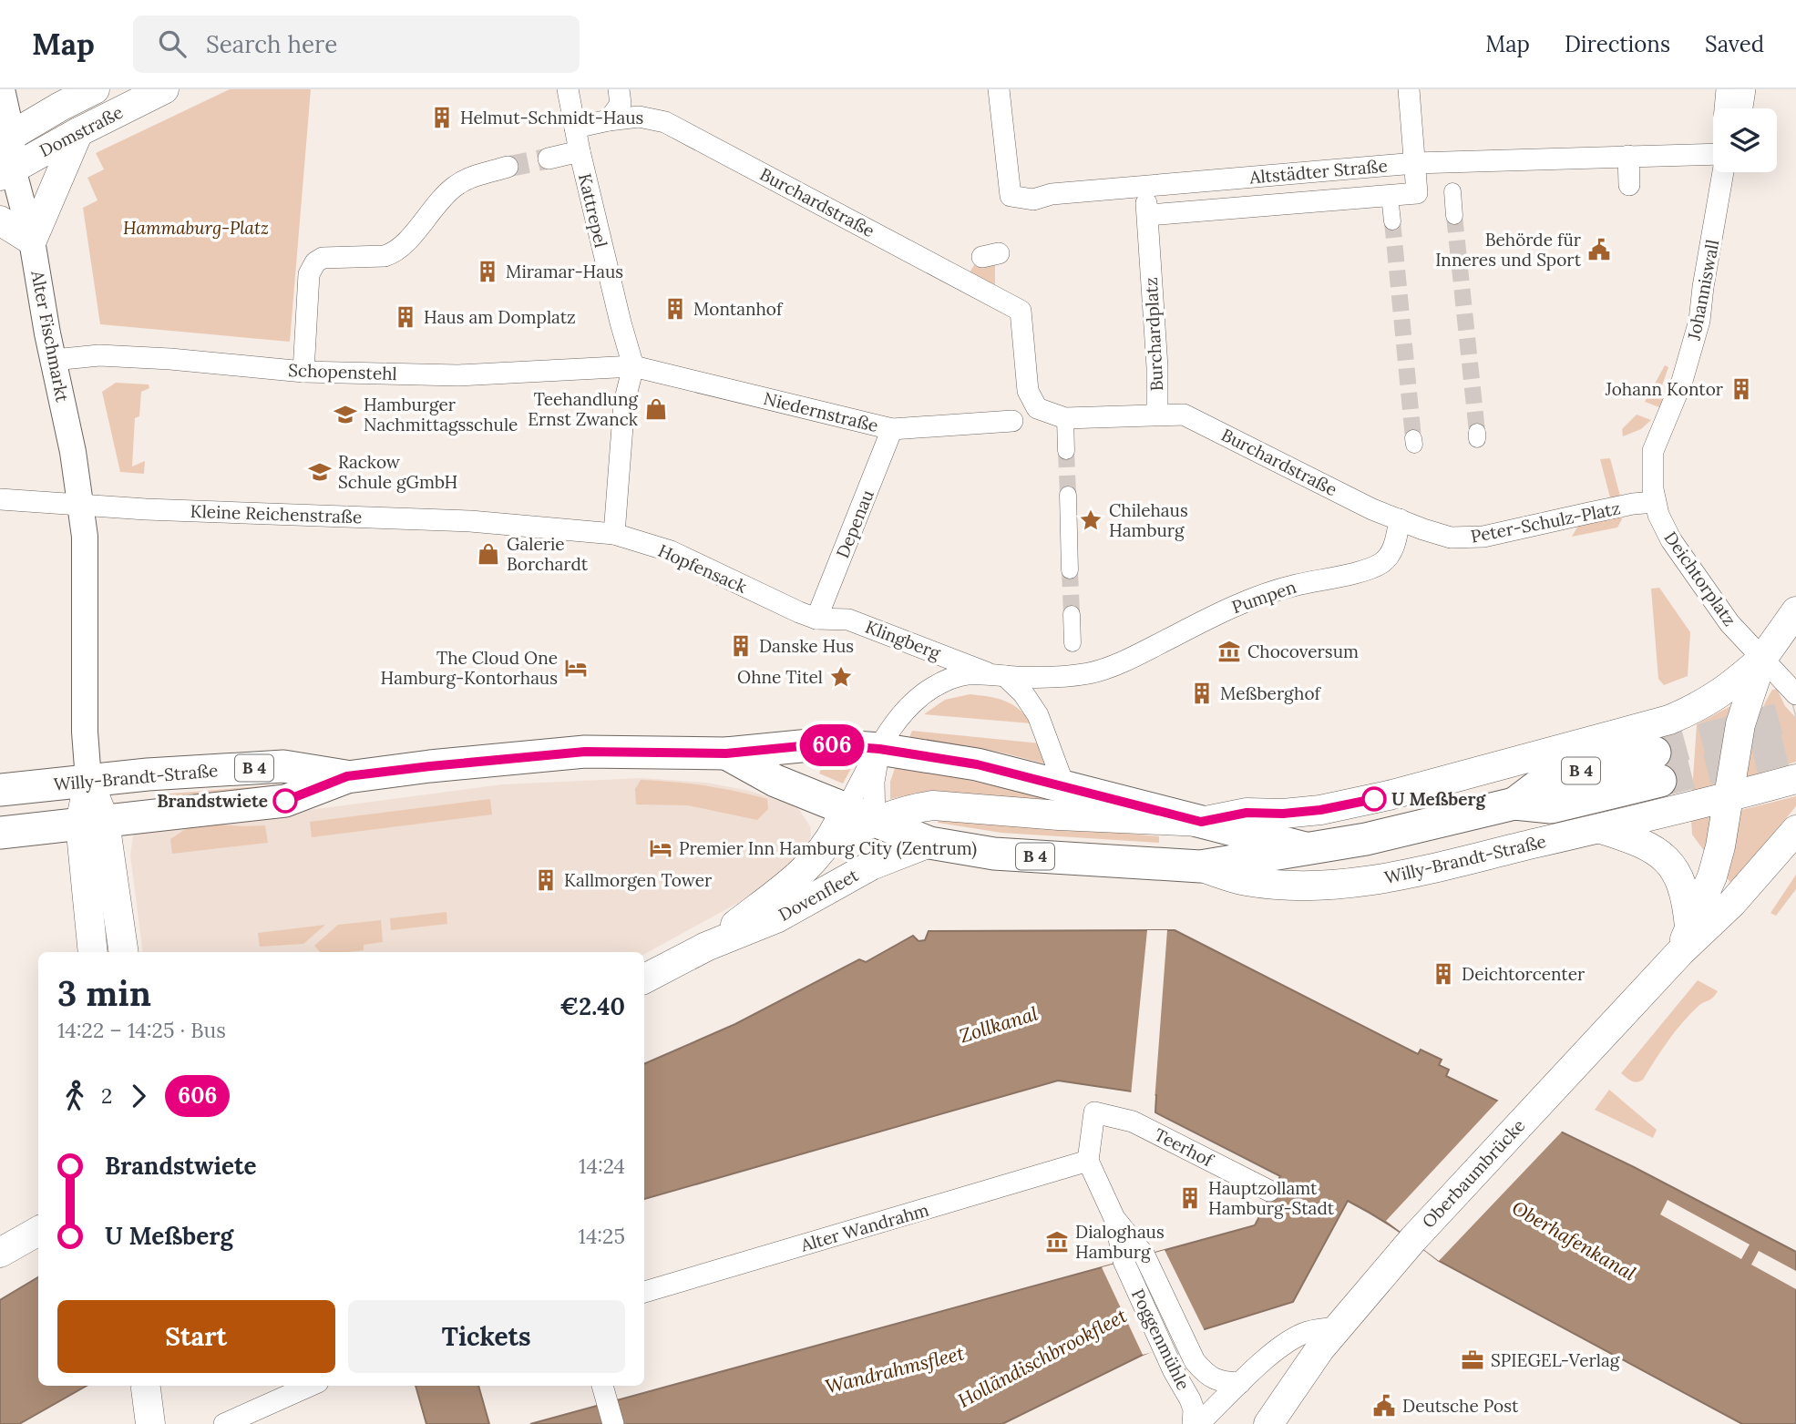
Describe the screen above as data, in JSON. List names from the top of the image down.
{
  "streets": {
    "main road": [
      "Domstraße",
      "B 4",
      "Willy-Brandt-Straße",
      "Dovenfleet",
      "Oberbaumbrücke"
    ],
    "street": [
      "Altstädter Straße",
      "Burchardstraße",
      "Kattrepel",
      "Johanniswall",
      "Burchardplatz",
      "Alter Fischmarkt",
      "Schopenstehl",
      "Niedernstraße",
      "Kleine Reichenstraße",
      "Peter-Schulz-Platz",
      "Depenau",
      "Hopfensack",
      "Deichtorplatz",
      "Pumpen",
      "Klingberg",
      "Teerhof",
      "Alter Wandrahm",
      "Poggenmühle"
    ]
  },
  "crossings": [
    ["Domstraße", "Alter Fischmarkt"],
    ["Altstädter Straße", "Burchardplatz"],
    ["Burchardstraße", "Burchardplatz"],
    ["Burchardstraße", "Peter-Schulz-Platz"],
    ["Burchardstraße", "Pumpen"],
    ["Kattrepel", "Schopenstehl"],
    ["Kattrepel", "Niedernstraße"],
    ["Johanniswall", "Deichtorplatz"],
    ["Alter Fischmarkt", "Schopenstehl"],
    ["Alter Fischmarkt", "Kleine Reichenstraße"],
    ["Schopenstehl", "Niedernstraße"],
    ["Niedernstraße", "Depenau"],
    ["Kleine Reichenstraße", "Hopfensack"],
    ["Peter-Schulz-Platz", "Deichtorplatz"],
    ["Peter-Schulz-Platz", "Pumpen"],
    ["Depenau", "Hopfensack"],
    ["Depenau", "Klingberg"],
    ["Hopfensack", "Klingberg"],
    ["Deichtorplatz", "Willy-Brandt-Straße"],
    ["Pumpen", "Klingberg"],
    ["Willy-Brandt-Straße", "Dovenfleet"],
    ["Willy-Brandt-Straße", "Oberbaumbrücke"],
    ["Teerhof", "Alter Wandrahm"],
    ["Teerhof", "Poggenmühle"],
    ["Alter Wandrahm", "Poggenmühle"]
  ],
  "water": [
    "Zollkanal",
    "Oberhafenkanal",
    "Holländischbrookfleet",
    "Wandrahmsfleet"
  ],
  "parks": ["Hammaburg-Platz"],
  "places": {
    "building": [
      "Helmut-Schmidt-Haus",
      "Miramar-Haus",
      "Montanhof",
      "Haus am Domplatz",
      "Johann Kontor",
      "Danske Hus",
      "Meßberghof",
      "Kallmorgen Tower",
      "Deichtorcenter",
      "Hauptzollamt Hamburg-Stadt"
    ],
    "public building": ["Behörde für Inneres und Sport", "Deutsche Post"],
    "shop": ["Teehandlung Ernst Zwanck", "Galerie Borchardt"],
    "school or university": ["Hamburger Nachmittagsschule", "Rackow Schule gGmbH"],
    "place": ["Chilehaus Hamburg", "Ohne Titel"],
    "museum": ["Chocoversum", "Dialoghaus Hamburg"],
    "hotel": ["The Cloud One Hamburg-Kontorhaus", "Premier Inn Hamburg City (Zentrum)"],
    "other": ["U Meßberg", "Brandstwiete"],
    "office": ["SPIEGEL-Verlag"]
  },
  "lines": ["bus line 606"],
  "page": {
    "header": "Map",
    "search": "Search here",
    "nav": ["Map", "Directions", "Saved"],
    "on_map": "606",
    "heading": ["3 min", "14:22 – 14:25 · Bus", "€2.40"],
    "legs": ["2", "606"],
    "list": [
      {
        "name": "Brandstwiete",
        "value": "14:24"
      },
      {
        "name": "U Meßberg",
        "value": "14:25"
      }
    ],
    "buttons": ["Start", "Tickets"]
  }
}
